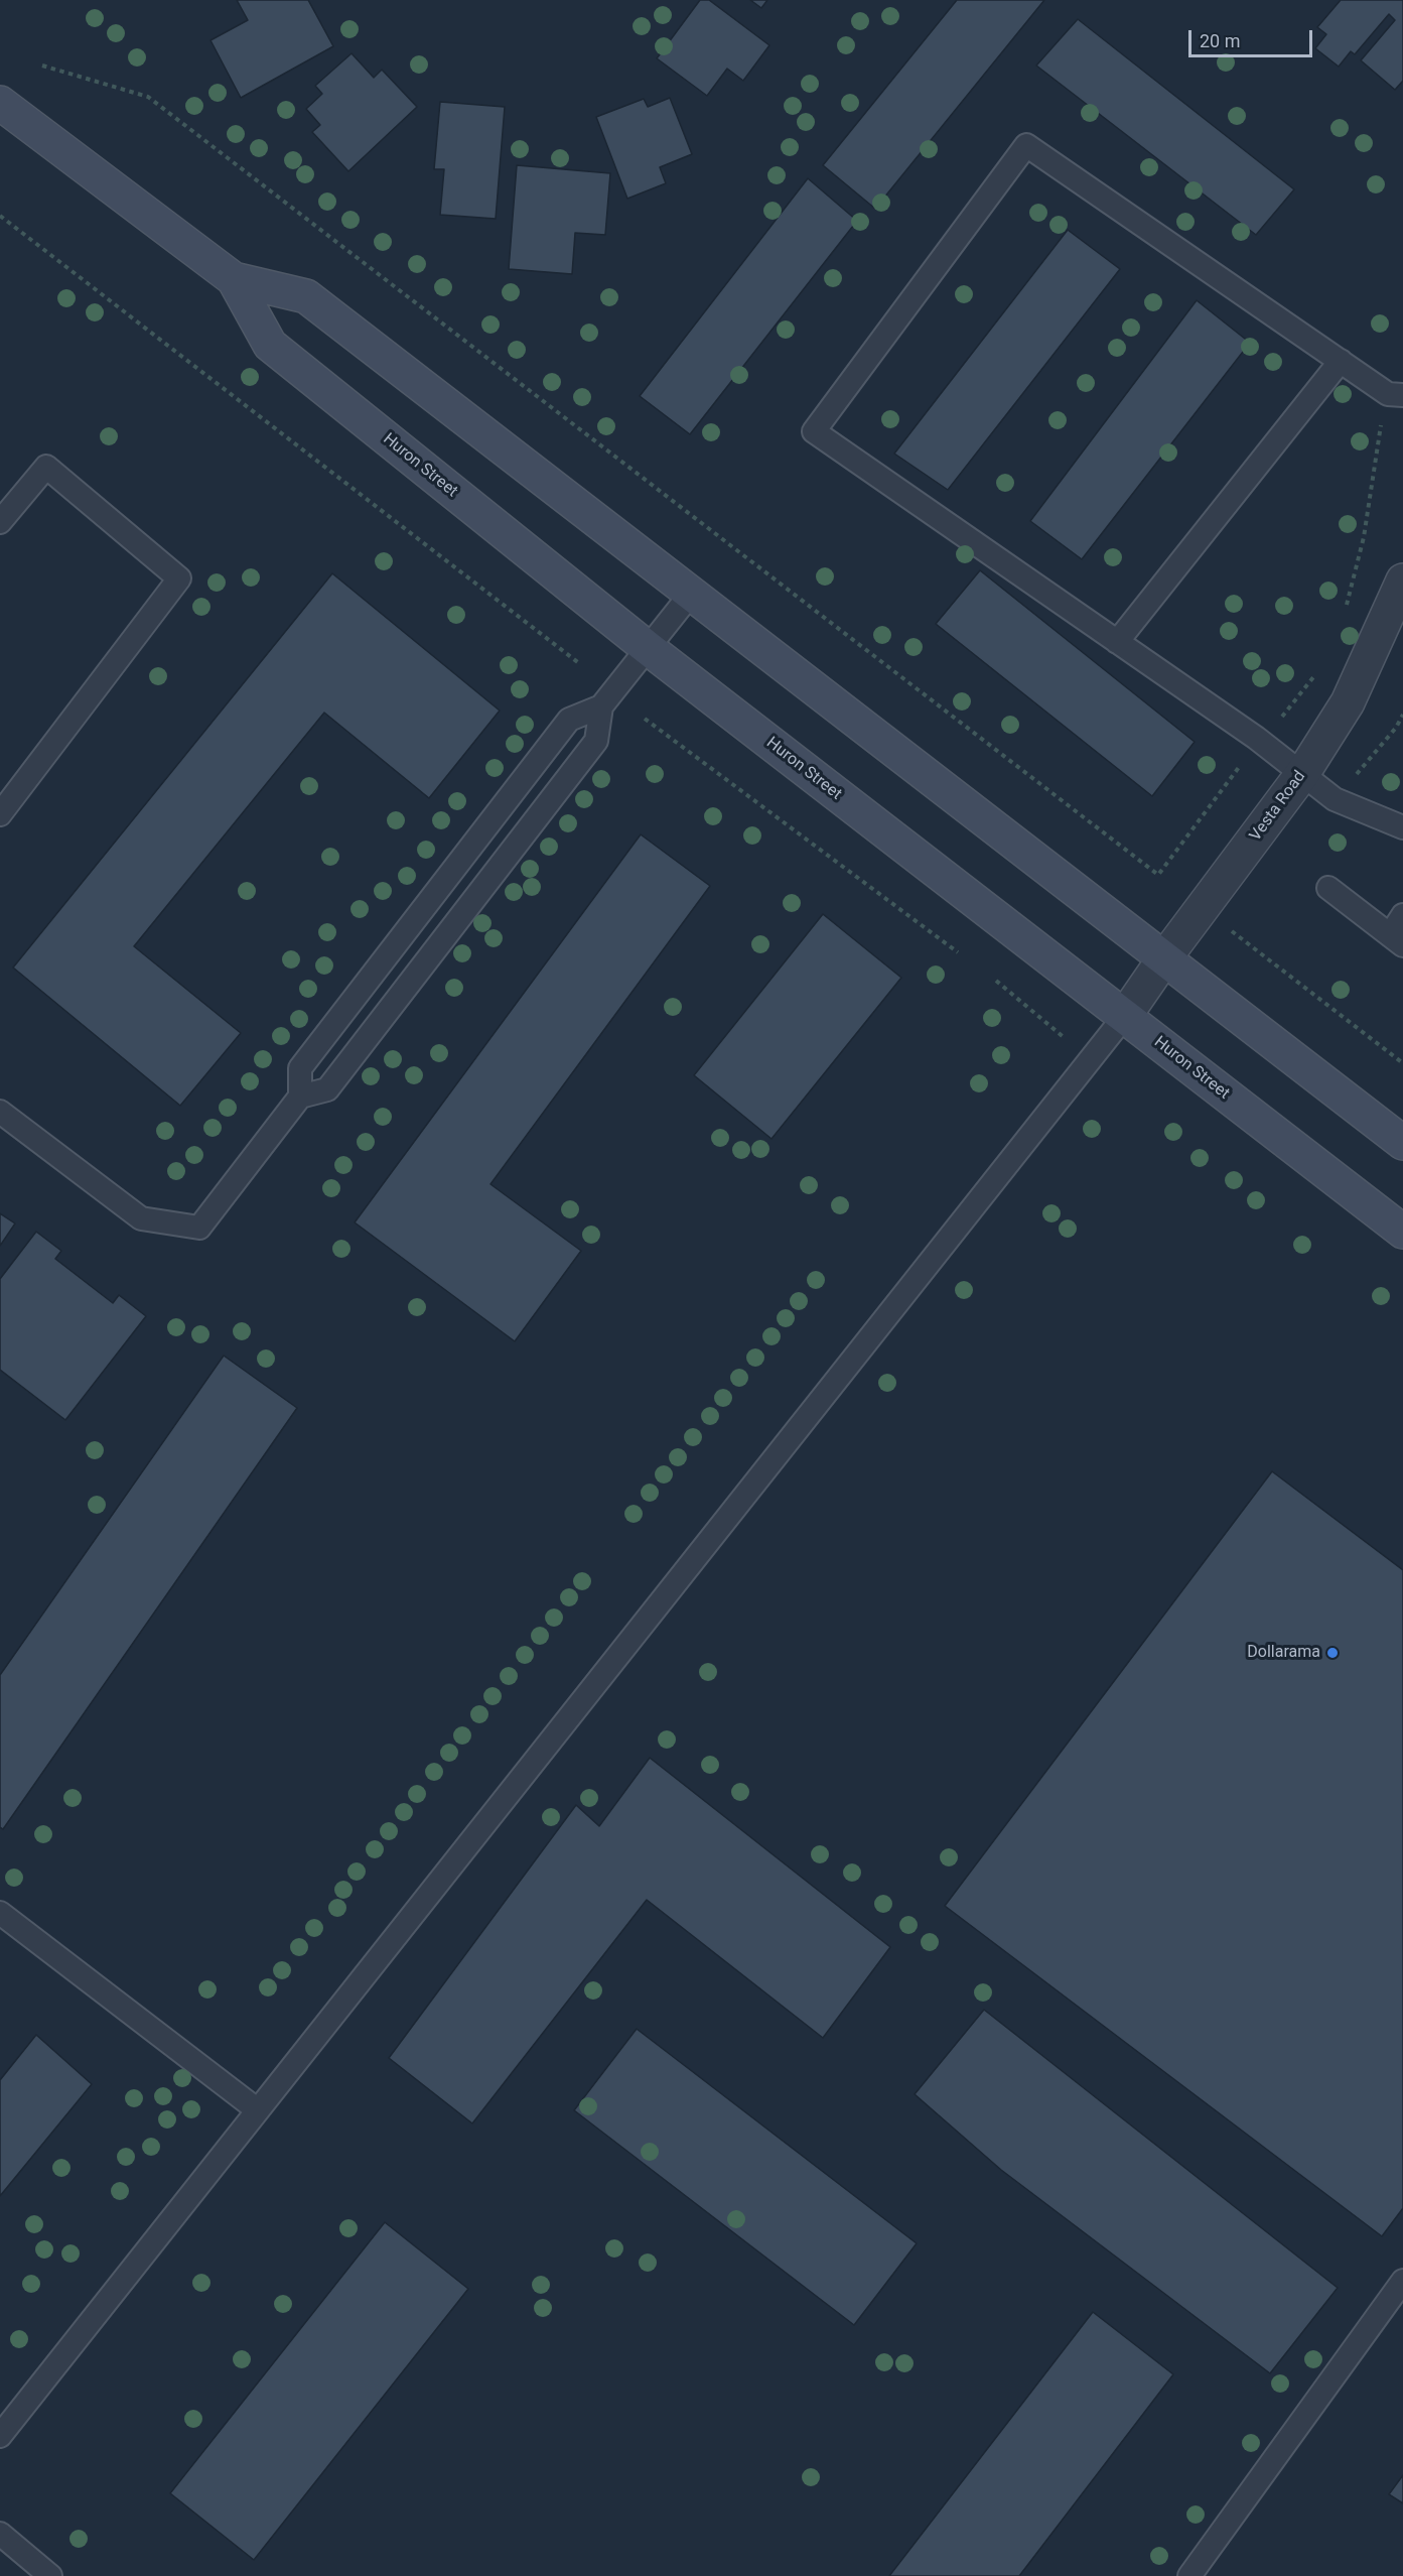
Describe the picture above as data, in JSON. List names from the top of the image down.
{
  "streets": {
    "main road": ["Huron Street"],
    "street": ["Vesta Road"]
  },
  "crossings": [
    ["Huron Street", "Vesta Road"]
  ],
  "places": ["Dollarama"],
  "scale_bar": "20 m"
}
